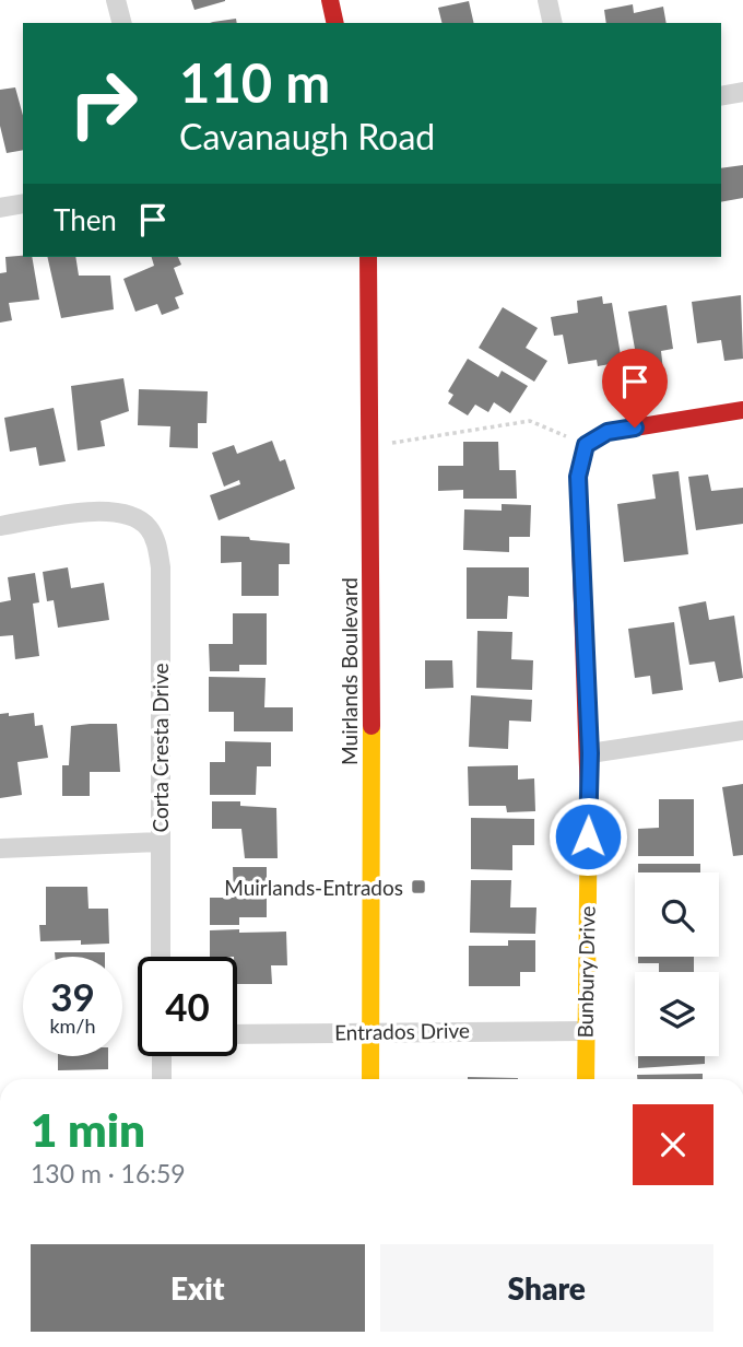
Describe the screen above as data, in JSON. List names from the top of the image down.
{
  "streets": {
    "main road": ["Muirlands Boulevard", "Bunbury Drive"],
    "street": ["Corta Cresta Drive", "Entrados Drive"]
  },
  "crossings": [
    ["Muirlands Boulevard", "Entrados Drive"],
    ["Bunbury Drive", "Entrados Drive"]
  ],
  "places": {
    "transit": ["Muirlands-Entrados"]
  },
  "page": {
    "turn": ["110 m", "Cavanaugh Road"],
    "then": "Then",
    "speed": "39 km/h",
    "limit": "40",
    "heading": ["1 min", "130 m · 16:59"],
    "buttons": ["Exit", "Share"]
  }
}
